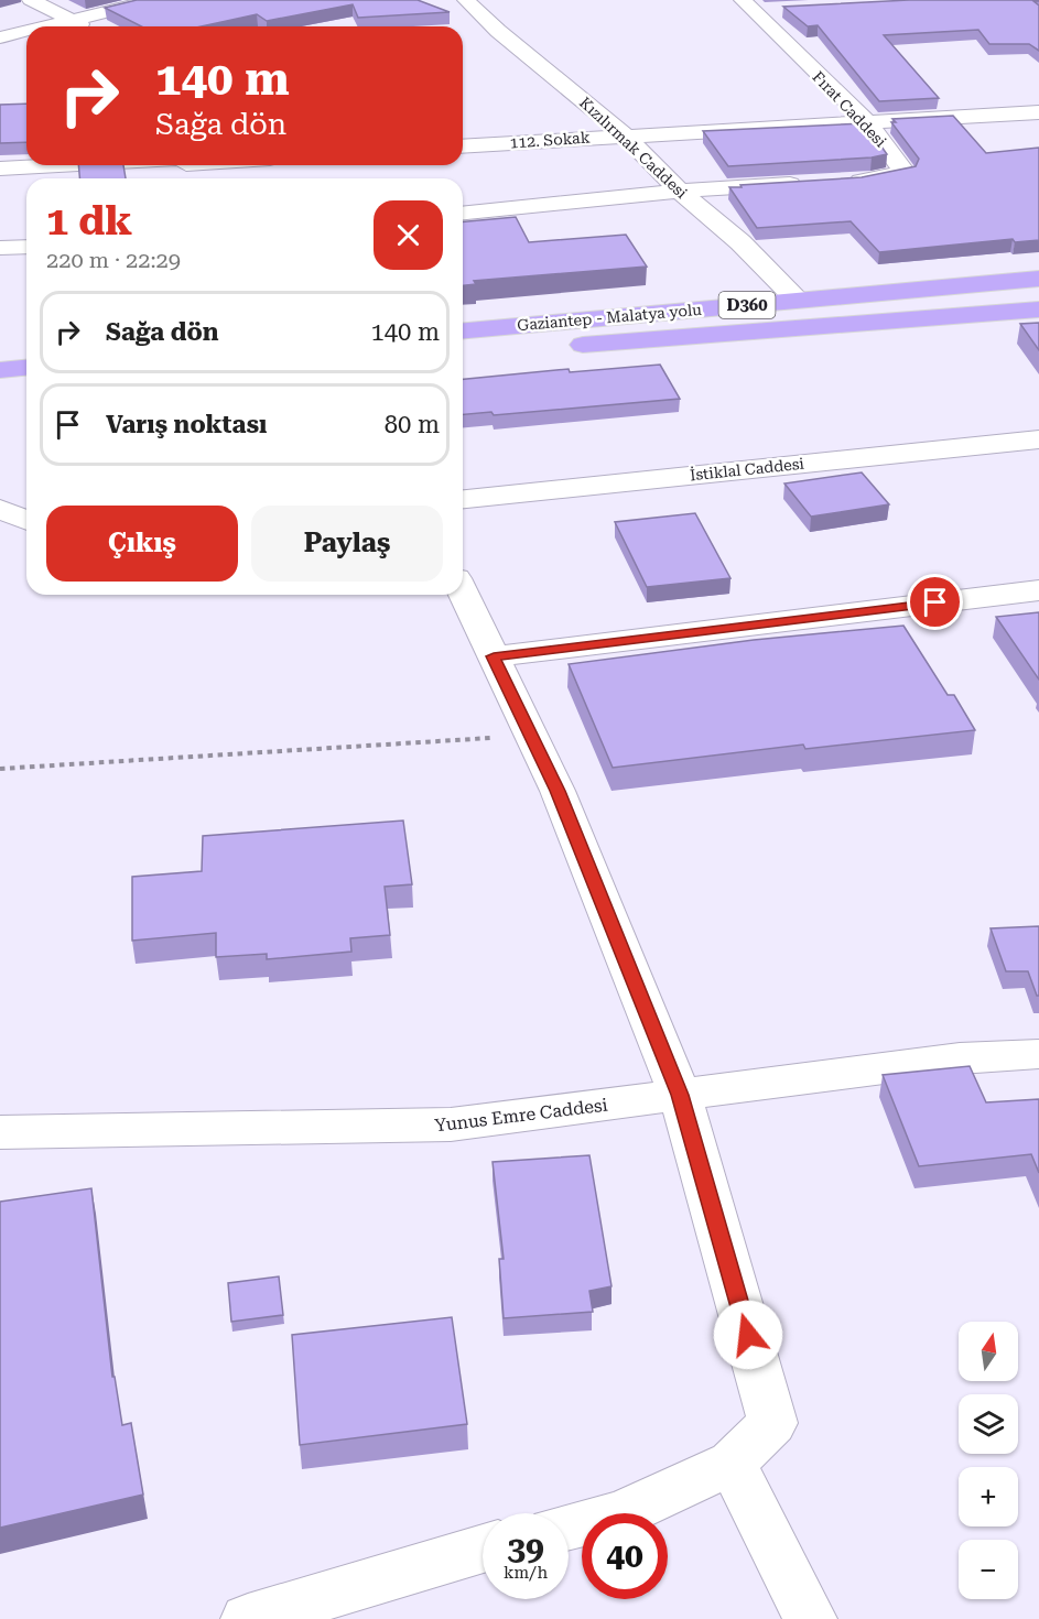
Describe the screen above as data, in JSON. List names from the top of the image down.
{
  "streets": {
    "highway": ["D360", "Gaziantep - Malatya yolu"],
    "street": [
      "Fırat Caddesi",
      "112. Sokak",
      "Kızılırmak Caddesi",
      "İstiklal Caddesi",
      "Yunus Emre Caddesi"
    ]
  },
  "crossings": [
    ["Fırat Caddesi", "112. Sokak"],
    ["112. Sokak", "Kızılırmak Caddesi"],
    ["Kızılırmak Caddesi", "Gaziantep - Malatya yolu"]
  ],
  "north": "top",
  "page": {
    "turn": ["140 m", "Sağa dön"],
    "heading": ["1 dk", "220 m · 22:29"],
    "list": [
      {
        "name": "Sağa dön",
        "value": "140 m"
      },
      {
        "name": "Varış noktası",
        "value": "80 m"
      }
    ],
    "buttons": ["Çıkış", "Paylaş"],
    "map_buttons": ["+", "−"],
    "speed": "39 km/h",
    "limit": "40"
  }
}
